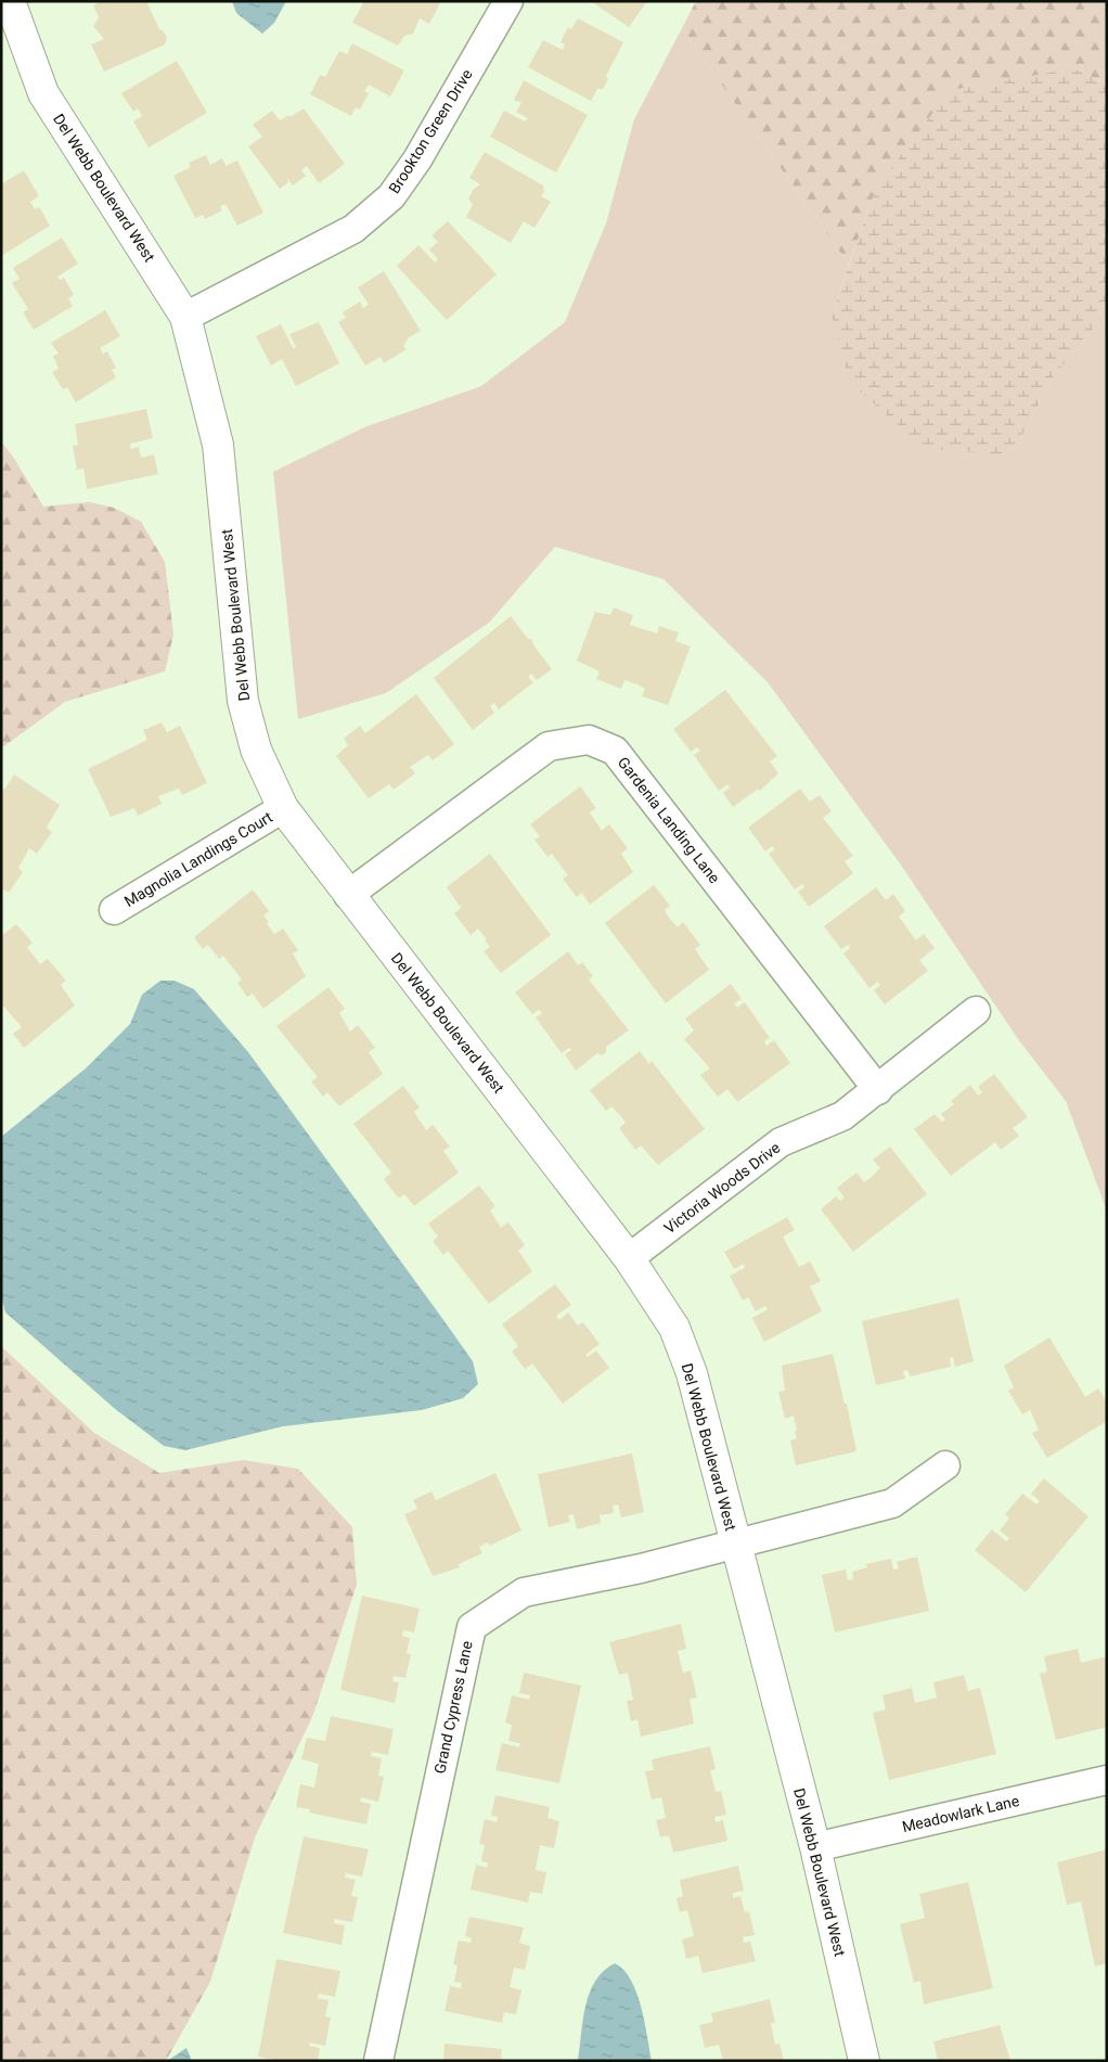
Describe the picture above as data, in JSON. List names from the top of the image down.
{
  "streets": {
    "street": [
      "Brookton Green Drive",
      "Del Webb Boulevard West",
      "Gardenia Landing Lane",
      "Magnolia Landings Court",
      "Victoria Woods Drive",
      "Grand Cypress Lane",
      "Meadowlark Lane"
    ]
  },
  "crossings": [
    ["Brookton Green Drive", "Del Webb Boulevard West"],
    ["Del Webb Boulevard West", "Gardenia Landing Lane"],
    ["Del Webb Boulevard West", "Magnolia Landings Court"],
    ["Del Webb Boulevard West", "Victoria Woods Drive"],
    ["Del Webb Boulevard West", "Grand Cypress Lane"],
    ["Del Webb Boulevard West", "Meadowlark Lane"],
    ["Gardenia Landing Lane", "Victoria Woods Drive"]
  ]
}
